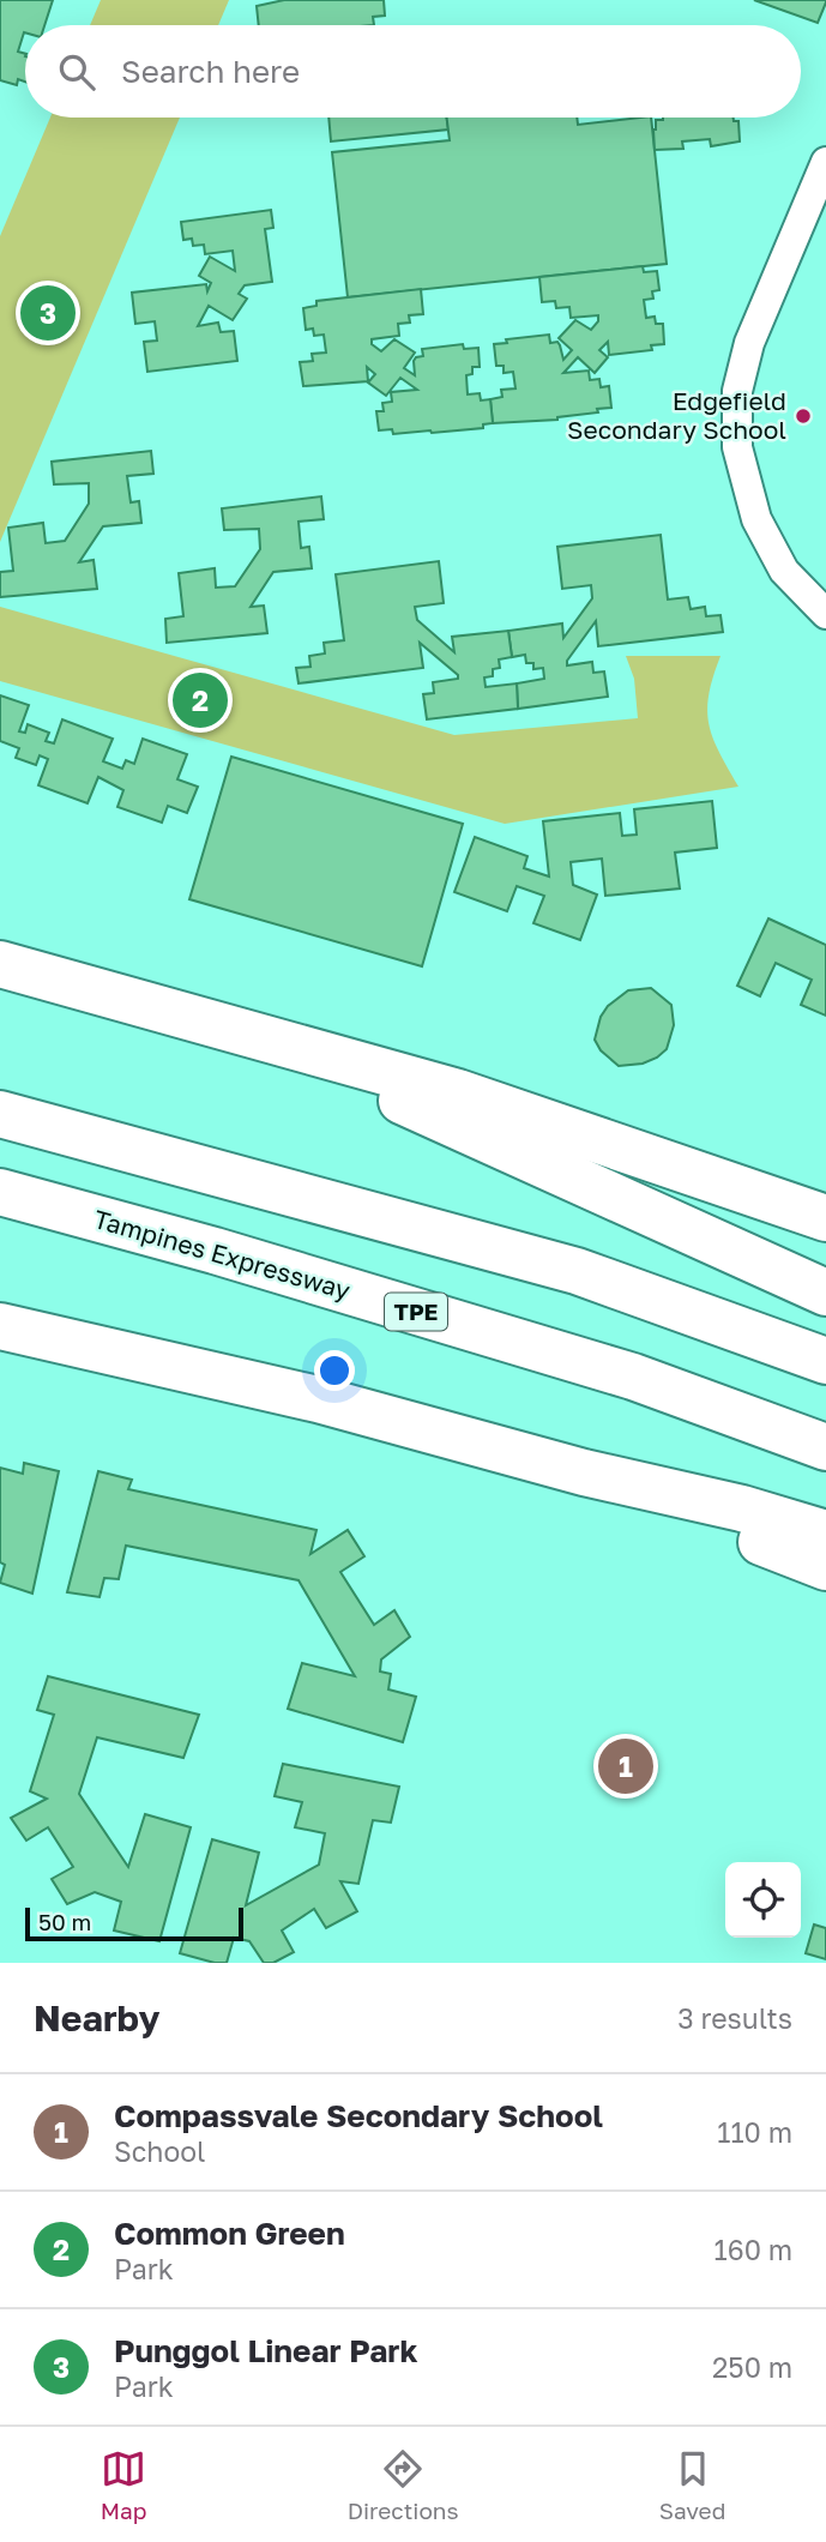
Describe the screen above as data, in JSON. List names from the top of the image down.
{
  "streets": {
    "highway": ["Tampines Expressway", "TPE"]
  },
  "places": ["Edgefield Secondary School"],
  "scale_bar": "50 m",
  "page": {
    "search": "Search here",
    "pins": ["3", "2", "1"],
    "scale": "50 m",
    "heading": ["Nearby", "3 results"],
    "list": [
      {
        "mark": "1",
        "name": "Compassvale Secondary School",
        "note": "School",
        "value": "110 m"
      },
      {
        "mark": "2",
        "name": "Common Green",
        "note": "Park",
        "value": "160 m"
      },
      {
        "mark": "3",
        "name": "Punggol Linear Park",
        "note": "Park",
        "value": "250 m"
      }
    ],
    "nav": ["Map", "Directions", "Saved"]
  }
}
